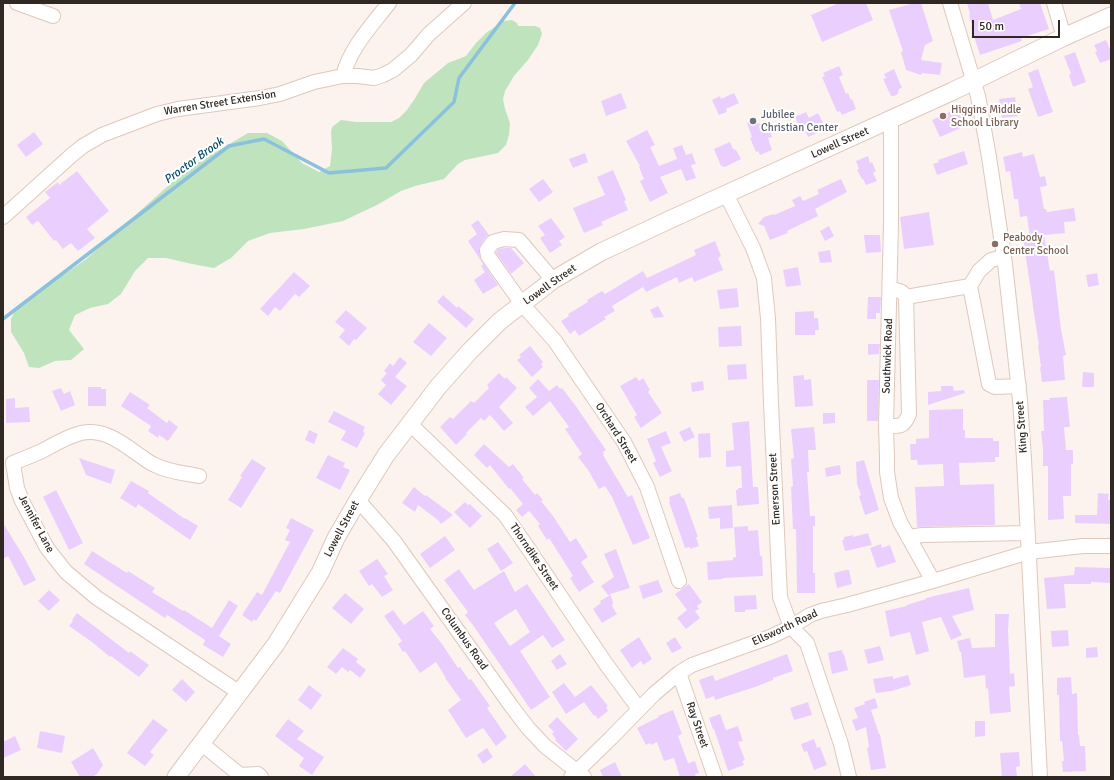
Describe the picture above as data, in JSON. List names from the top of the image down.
{
  "streets": {
    "main road": ["Lowell Street"],
    "street": [
      "Warren Street Extension",
      "Southwick Road",
      "King Street",
      "Orchard Street",
      "Emerson Street",
      "Jennifer Lane",
      "Thorndike Street",
      "Ellsworth Road",
      "Columbus Road",
      "Ray Street"
    ]
  },
  "crossings": [
    ["Lowell Street", "Southwick Road"],
    ["Lowell Street", "King Street"],
    ["Lowell Street", "Orchard Street"],
    ["Lowell Street", "Emerson Street"],
    ["Lowell Street", "Jennifer Lane"],
    ["Lowell Street", "Thorndike Street"],
    ["Lowell Street", "Columbus Road"],
    ["Southwick Road", "Ellsworth Road"],
    ["King Street", "Ellsworth Road"],
    ["Emerson Street", "Ellsworth Road"],
    ["Thorndike Street", "Ellsworth Road"],
    ["Ellsworth Road", "Columbus Road"],
    ["Ellsworth Road", "Ray Street"]
  ],
  "water": ["Proctor Brook"],
  "places": ["Higgins Middle School Library", "Jubilee Christian Center", "Peabody Center School"],
  "scale_bar": "50 m"
}
